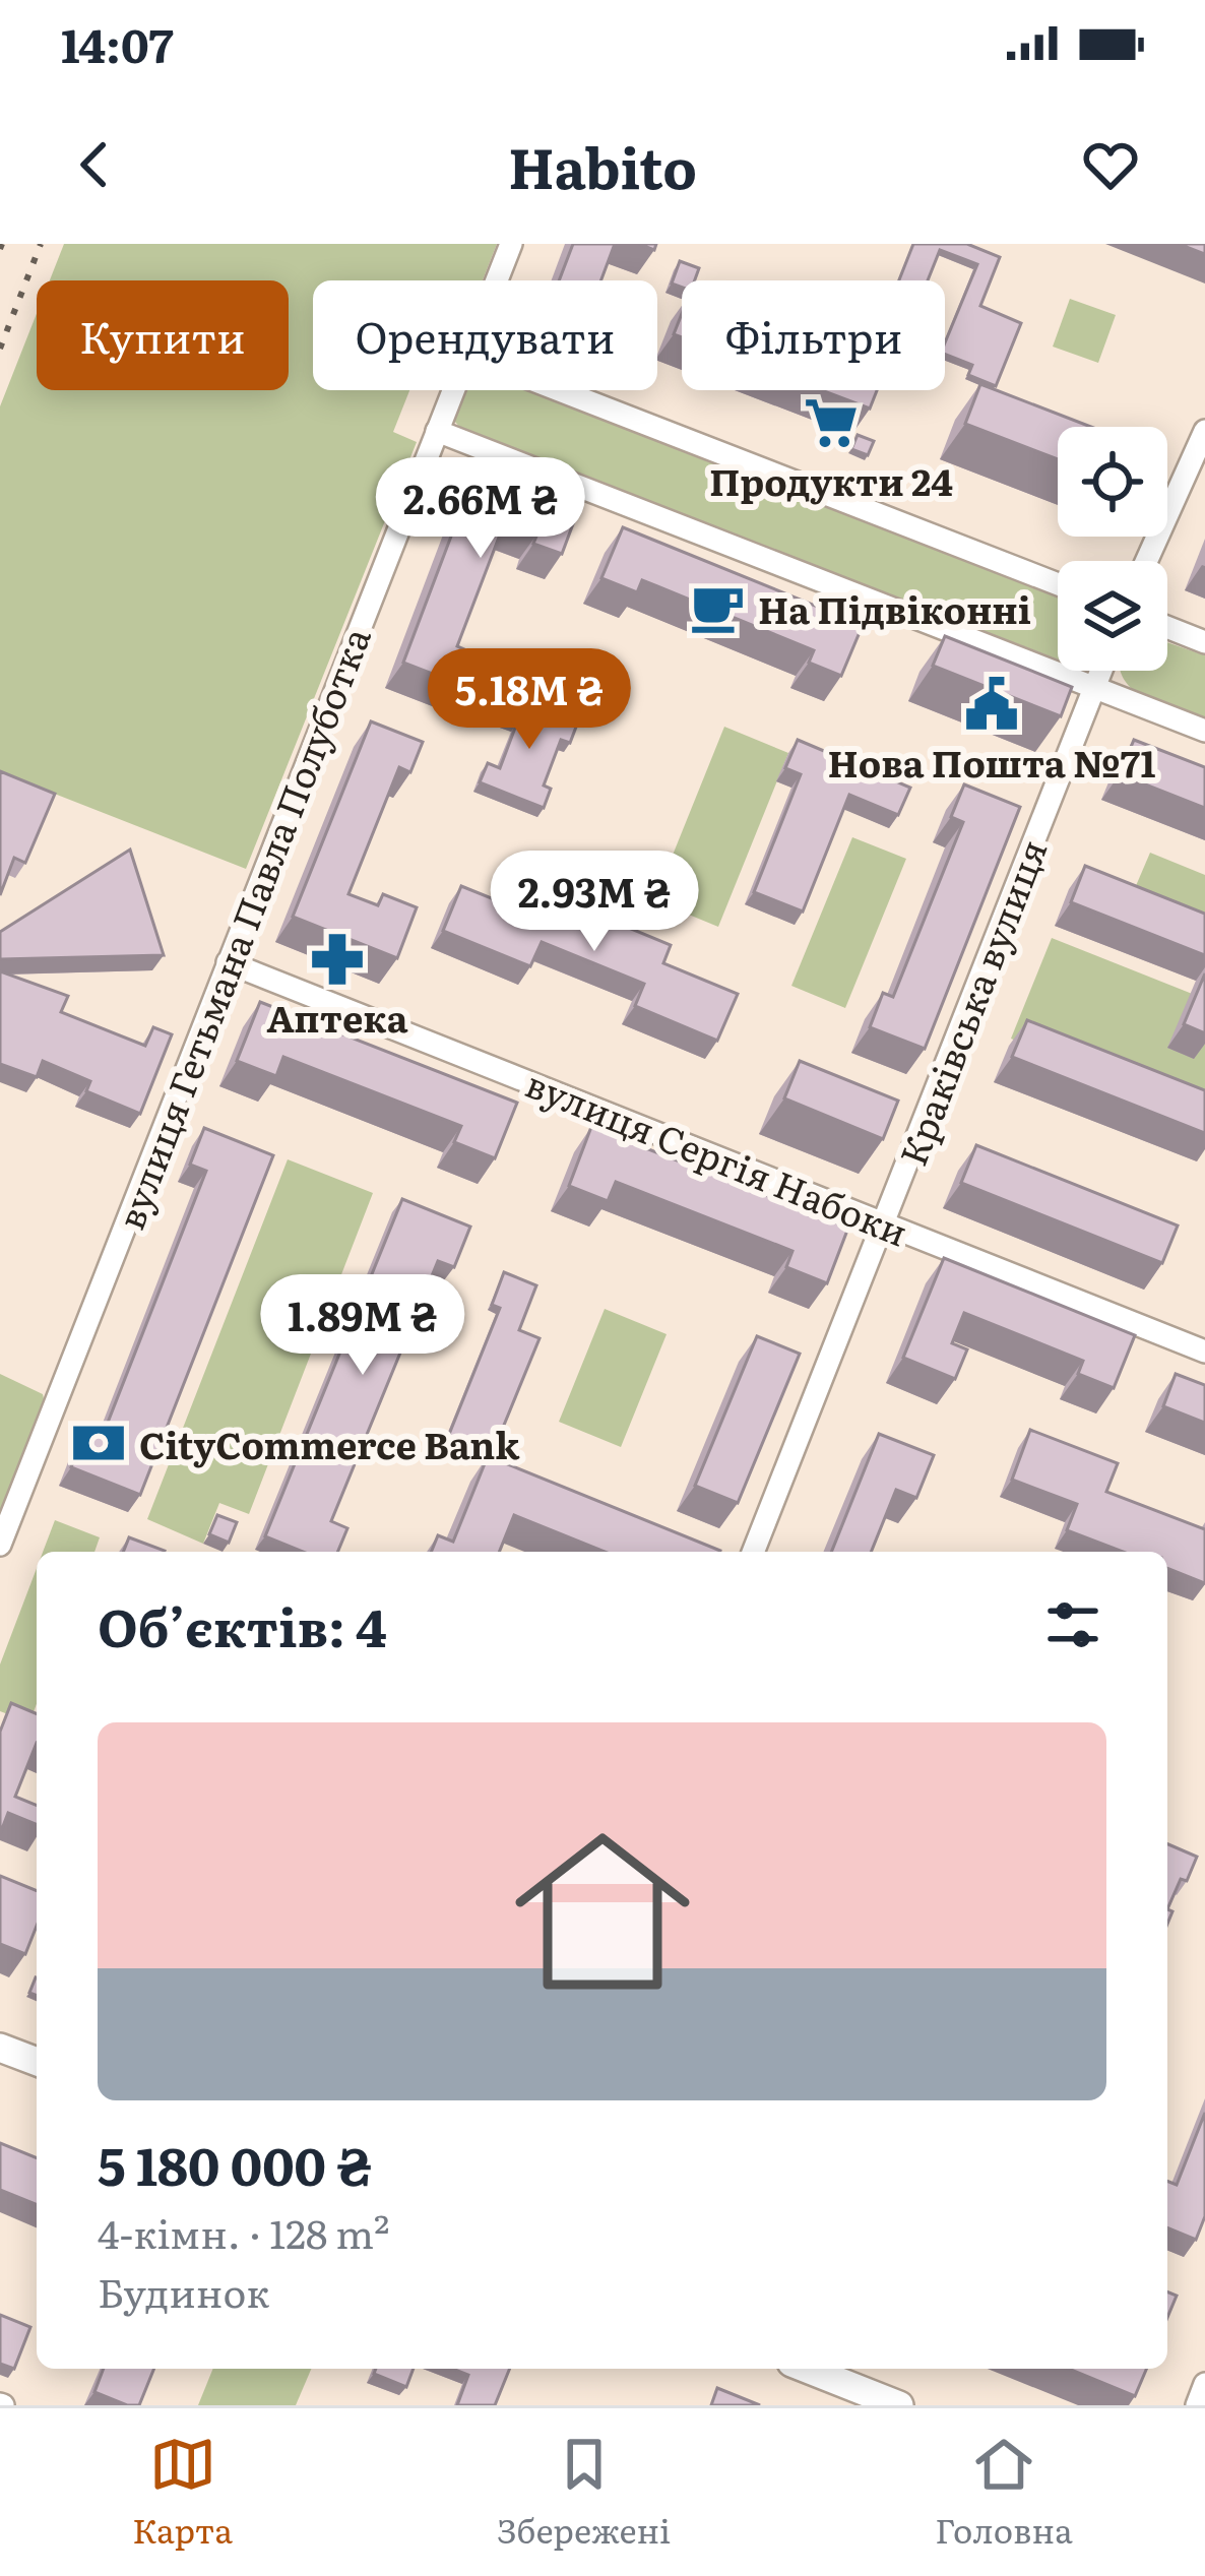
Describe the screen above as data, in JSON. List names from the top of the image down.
{
  "streets": {
    "street": ["вулиця Гетьмана Павла Полуботка", "Краківська вулиця", "вулиця Сергія Набоки"]
  },
  "crossings": [
    ["вулиця Гетьмана Павла Полуботка", "вулиця Сергія Набоки"],
    ["Краківська вулиця", "вулиця Сергія Набоки"]
  ],
  "places": {
    "supermarket": ["Продукти 24"],
    "cafe": ["На Підвіконні"],
    "public building": ["Нова Пошта №71"],
    "pharmacy": ["Аптека"],
    "bank": ["CityCommerce Bank"]
  },
  "page": {
    "status": "14:07",
    "header": "Habito",
    "chip": ["Купити", "Орендувати", "Фільтри"],
    "price": [
      "2.66M ₴",
      "5.18M ₴",
      "2.93M ₴",
      "1.89M ₴"
    ],
    "heading": "Об’єктів: 4",
    "list": [
      {
        "name": "5 180 000 ₴",
        "note": "4-кімн. · 128 m² · Будинок"
      }
    ],
    "tabs": ["Карта", "Збережені", "Головна"]
  }
}
